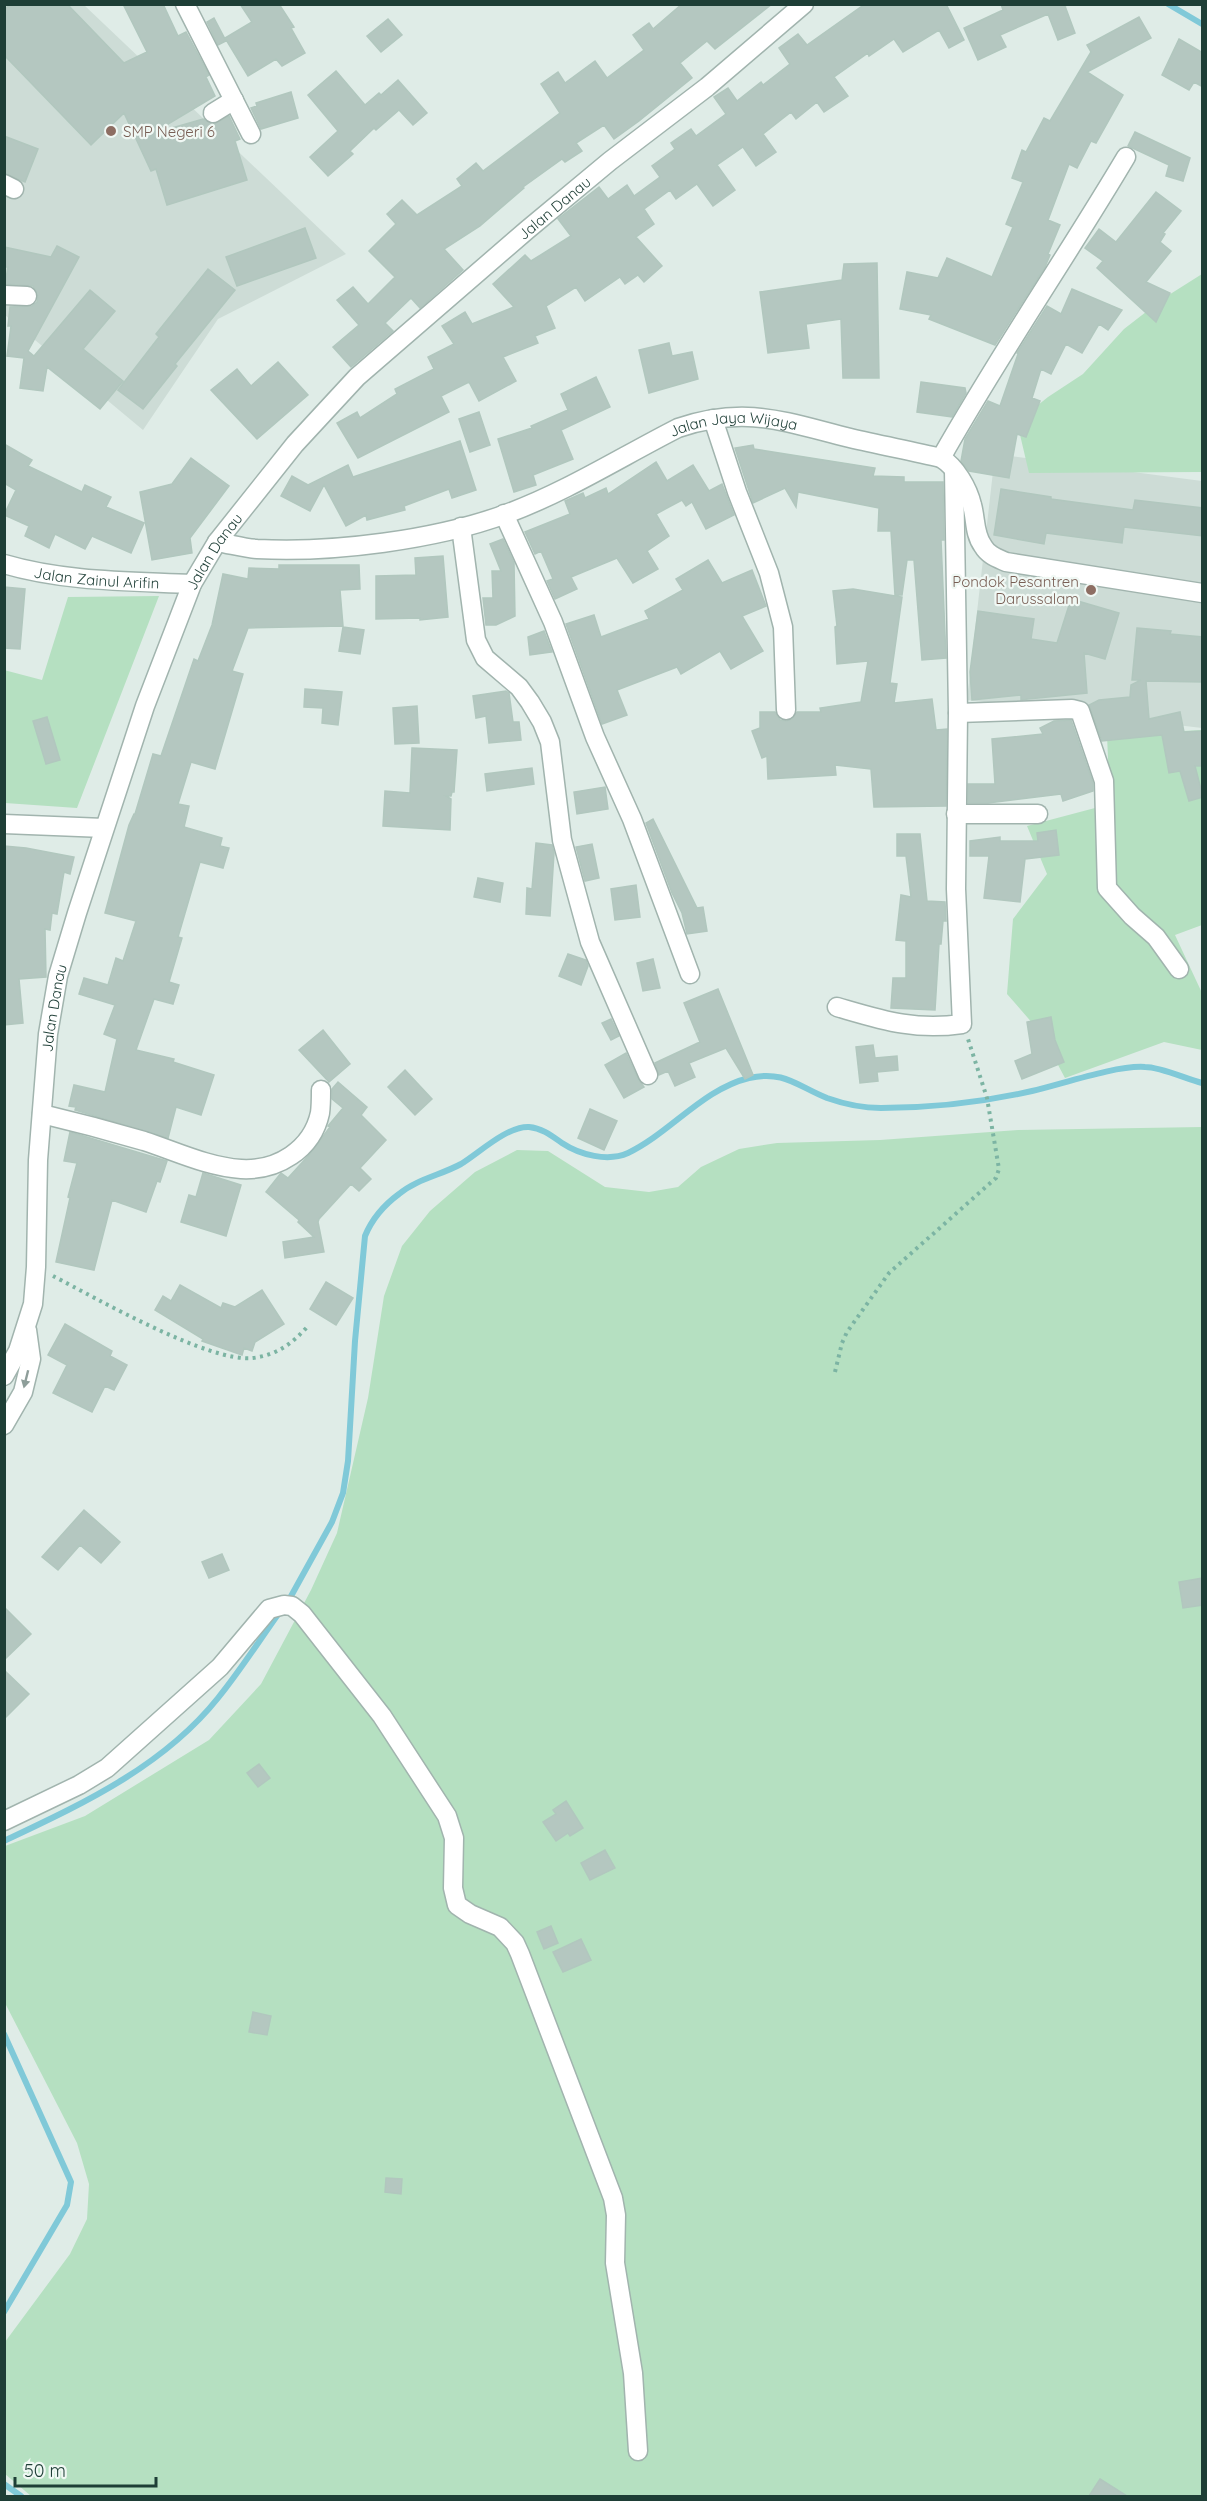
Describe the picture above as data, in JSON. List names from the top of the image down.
{
  "streets": {
    "street": ["Jalan Danau", "Jalan Jaya Wijaya", "Jalan Zainul Arifin"]
  },
  "crossings": [
    ["Jalan Danau", "Jalan Jaya Wijaya"],
    ["Jalan Danau", "Jalan Zainul Arifin"]
  ],
  "places": ["SMP Negeri 6", "Pondok Pesantren Darussalam"],
  "scale_bar": "50 m"
}
